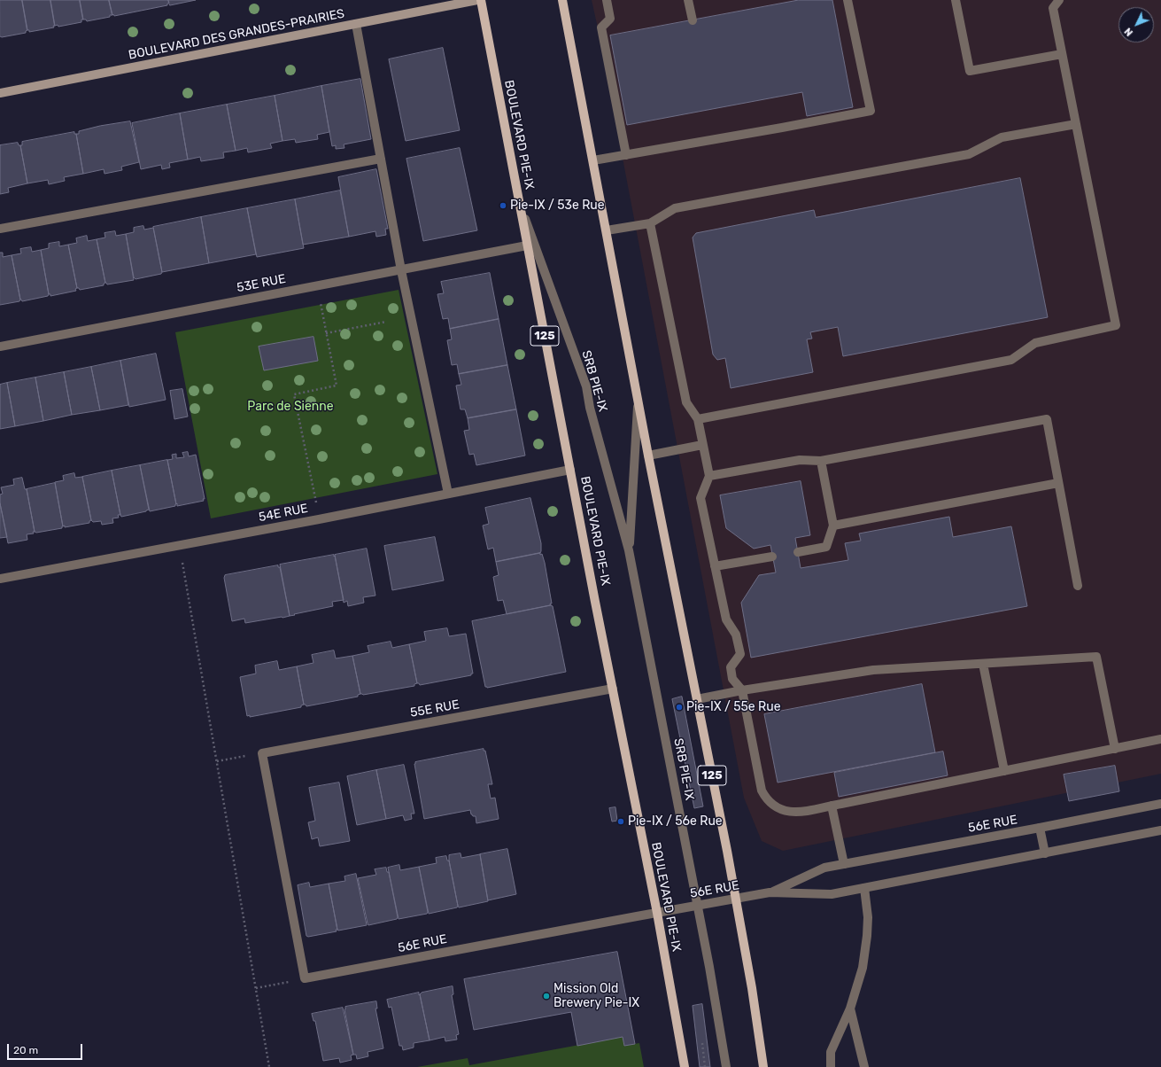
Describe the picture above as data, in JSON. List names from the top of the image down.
{
  "streets": {
    "main road": ["BOULEVARD DES GRANDES-PRAIRIES", "BOULEVARD PIE-IX", "125"],
    "street": [
      "53E RUE",
      "SRB PIE-IX",
      "54E RUE",
      "55E RUE",
      "56E RUE"
    ]
  },
  "crossings": [
    ["BOULEVARD PIE-IX", "53E RUE"],
    ["BOULEVARD PIE-IX", "SRB PIE-IX"],
    ["BOULEVARD PIE-IX", "54E RUE"],
    ["BOULEVARD PIE-IX", "55E RUE"],
    ["BOULEVARD PIE-IX", "56E RUE"],
    ["125", "SRB PIE-IX"],
    ["125", "56E RUE"],
    ["SRB PIE-IX", "56E RUE"]
  ],
  "parks": ["Parc de Sienne"],
  "places": [
    "Pie-IX / 53e Rue",
    "Pie-IX / 55e Rue",
    "Pie-IX / 56e Rue",
    "Mission Old Brewery Pie-IX"
  ],
  "scale_bar": "20 m",
  "north": "bottom left"
}
